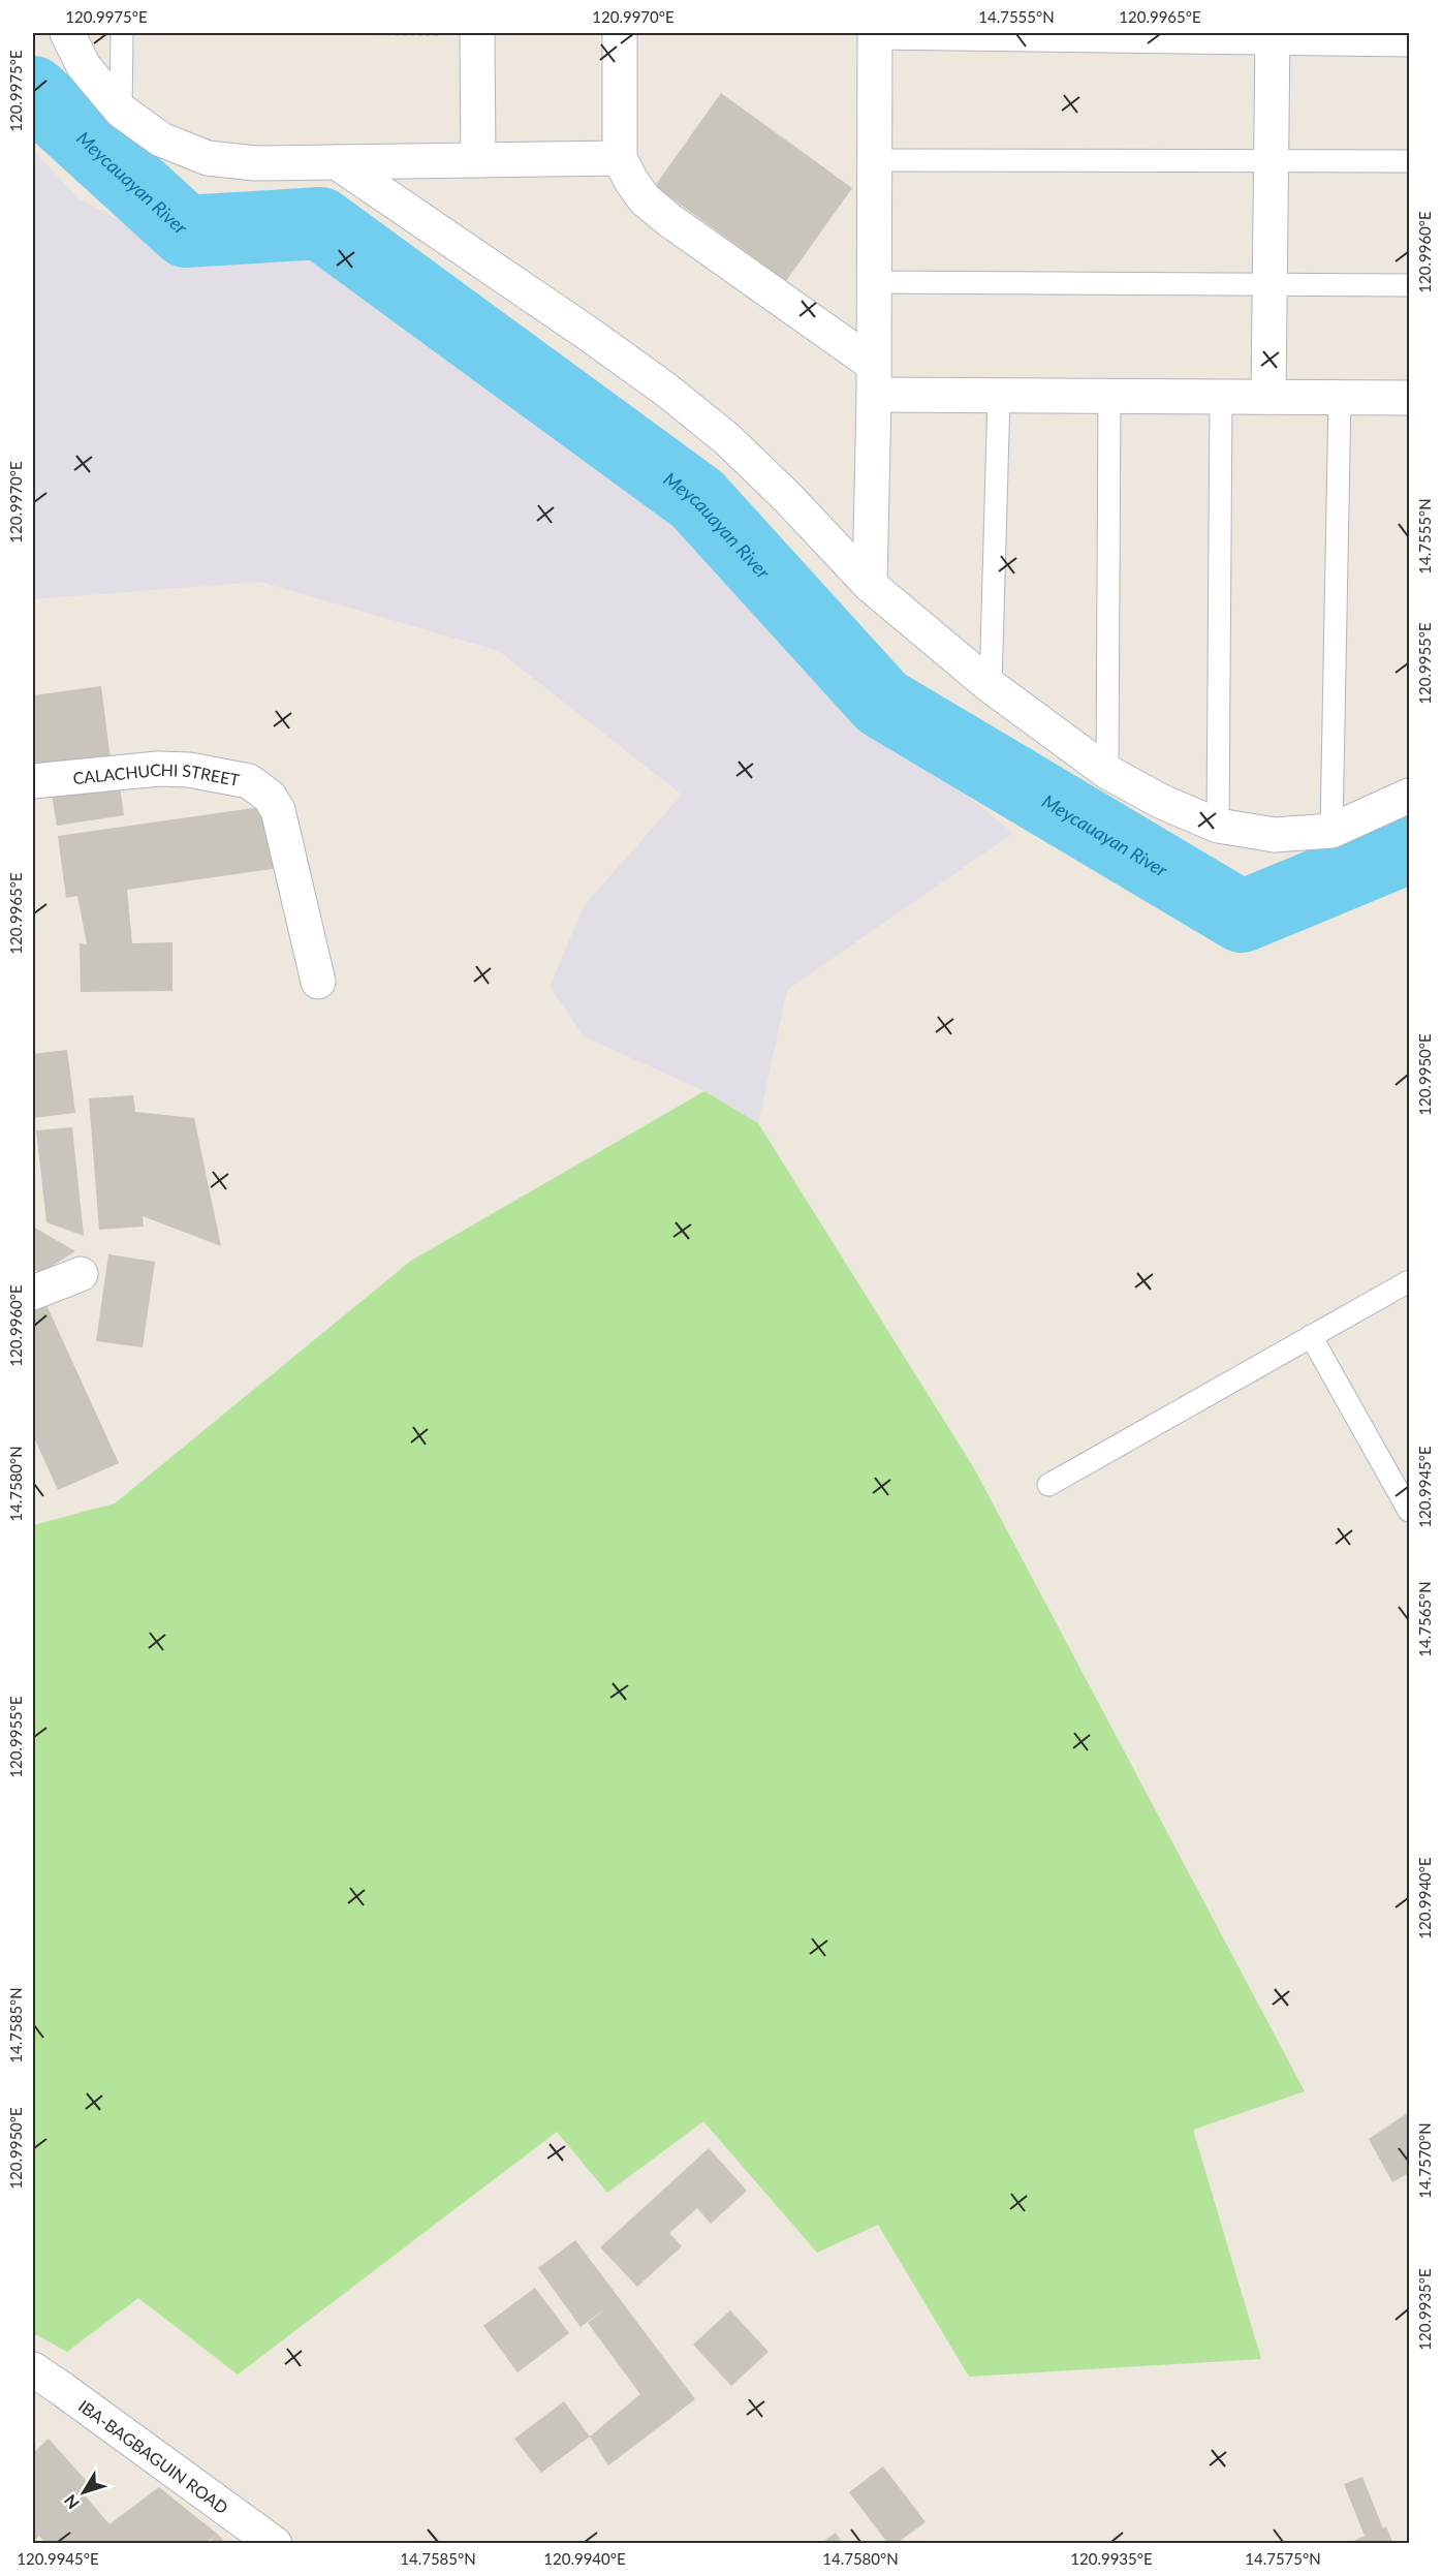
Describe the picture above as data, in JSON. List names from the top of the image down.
{
  "streets": {
    "street": ["CALACHUCHI STREET", "IBA-BAGBAGUIN ROAD"]
  },
  "water": ["Meycauayan River"],
  "north": "bottom left",
  "coordinates": [
    "120.9975°E",
    "120.9970°E",
    "14.7555°N",
    "120.9965°E",
    "120.9960°E",
    "120.9955°E",
    "120.9950°E",
    "14.7580°N",
    "120.9945°E",
    "14.7565°N",
    "120.9940°E",
    "14.7585°N",
    "14.7570°N",
    "120.9935°E",
    "14.7575°N"
  ]
}
